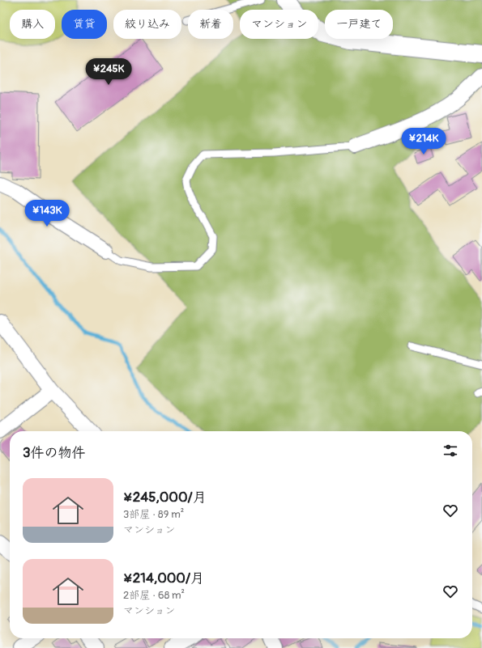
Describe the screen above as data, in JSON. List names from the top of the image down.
{
  "page": {
    "chip": [
      "購入",
      "賃貸",
      "絞り込み",
      "新着",
      "マンション",
      "一戸建て"
    ],
    "price": ["¥245K", "¥214K", "¥143K"],
    "heading": "3件の物件",
    "list": [
      {
        "name": "¥245,000/月",
        "note": "3部屋 · 89 m² · マンション"
      },
      {
        "name": "¥214,000/月",
        "note": "2部屋 · 68 m² · マンション"
      }
    ]
  }
}
